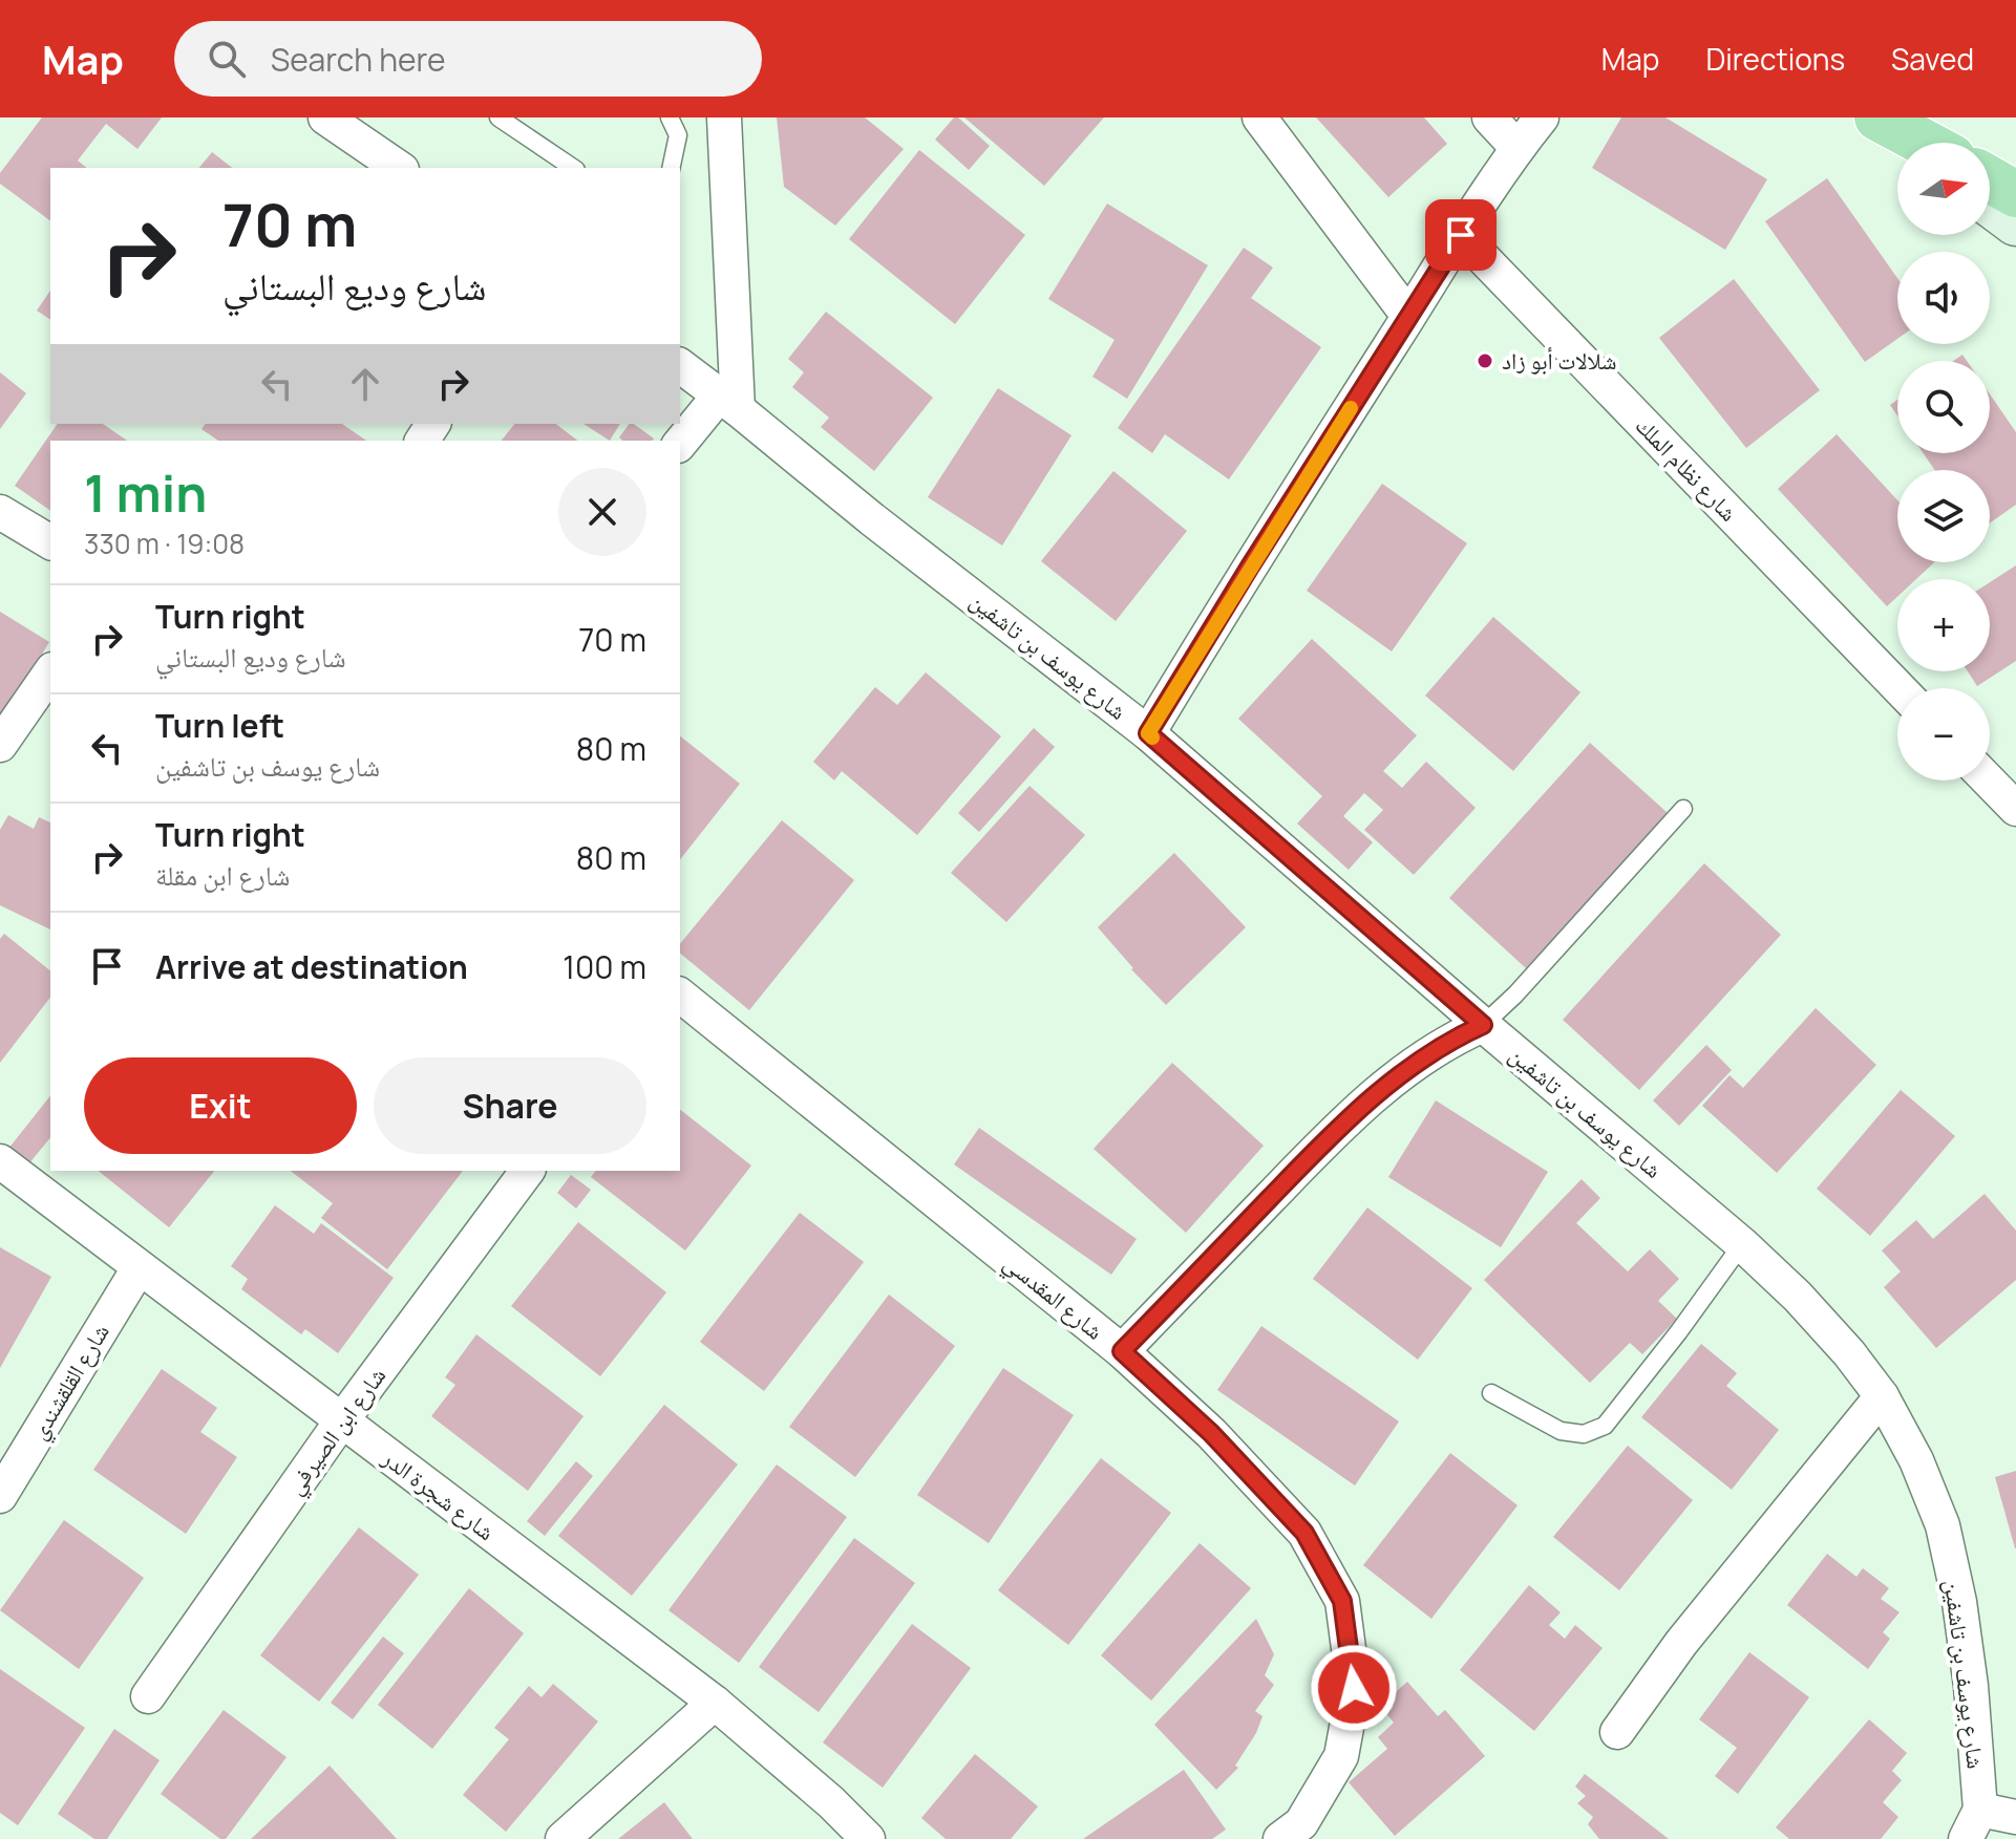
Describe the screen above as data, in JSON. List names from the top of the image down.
{
  "streets": {
    "street": [
      "شارع نظام الملك",
      "شارع يوسف بن تاشفين",
      "شارع المقدسي",
      "شارع القلقشندي",
      "شارع ابن الصيرفي",
      "شارع شجرة الدر"
    ]
  },
  "crossings": [
    ["شارع القلقشندي", "شارع شجرة الدر"],
    ["شارع ابن الصيرفي", "شارع شجرة الدر"]
  ],
  "places": ["شلالات أبو زاد"],
  "north": "right",
  "page": {
    "header": "Map",
    "search": "Search here",
    "nav": ["Map", "Directions", "Saved"],
    "map_buttons": ["+", "−"],
    "turn": ["70 m", "شارع وديع البستاني"],
    "heading": ["1 min", "330 m · 19:08"],
    "list": [
      {
        "name": "Turn right",
        "note": "شارع وديع البستاني",
        "value": "70 m"
      },
      {
        "name": "Turn left",
        "note": "شارع يوسف بن تاشفين",
        "value": "80 m"
      },
      {
        "name": "Turn right",
        "note": "شارع ابن مقلة",
        "value": "80 m"
      },
      {
        "name": "Arrive at destination",
        "value": "100 m"
      }
    ],
    "buttons": ["Exit", "Share"]
  }
}
